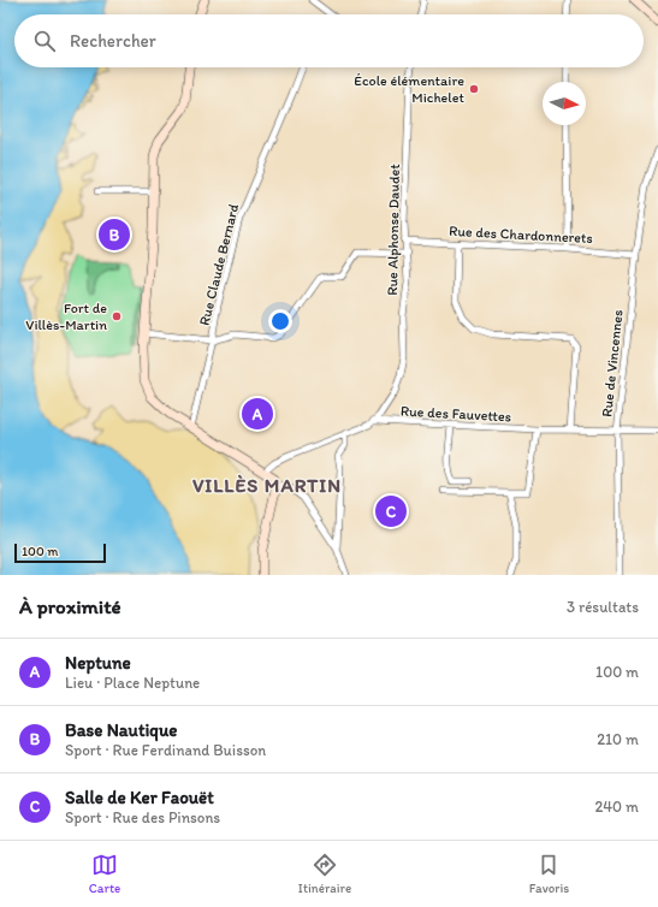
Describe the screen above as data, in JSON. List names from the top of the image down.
{
  "streets": {
    "street": [
      "Rue Alphonse Daudet",
      "Rue des Chardonnerets",
      "Rue Claude Bernard",
      "Rue de Vincennes",
      "Rue des Fauvettes"
    ]
  },
  "crossings": [
    ["Rue Alphonse Daudet", "Rue des Chardonnerets"],
    ["Rue Alphonse Daudet", "Rue des Fauvettes"],
    ["Rue des Chardonnerets", "Rue de Vincennes"],
    ["Rue de Vincennes", "Rue des Fauvettes"]
  ],
  "districts": ["VILLÈS MARTIN"],
  "places": ["École élémentaire Michelet", "Fort de Villès-Martin"],
  "scale_bar": "100 m",
  "north": "right",
  "page": {
    "search": "Rechercher",
    "pins": ["B", "A", "C"],
    "scale": "100 m",
    "heading": ["À proximité", "3 résultats"],
    "list": [
      {
        "mark": "A",
        "name": "Neptune",
        "note": "Lieu · Place Neptune",
        "value": "100 m"
      },
      {
        "mark": "B",
        "name": "Base Nautique",
        "note": "Sport · Rue Ferdinand Buisson",
        "value": "210 m"
      },
      {
        "mark": "C",
        "name": "Salle de Ker Faouët",
        "note": "Sport · Rue des Pinsons",
        "value": "240 m"
      }
    ],
    "nav": ["Carte", "Itinéraire", "Favoris"]
  }
}
